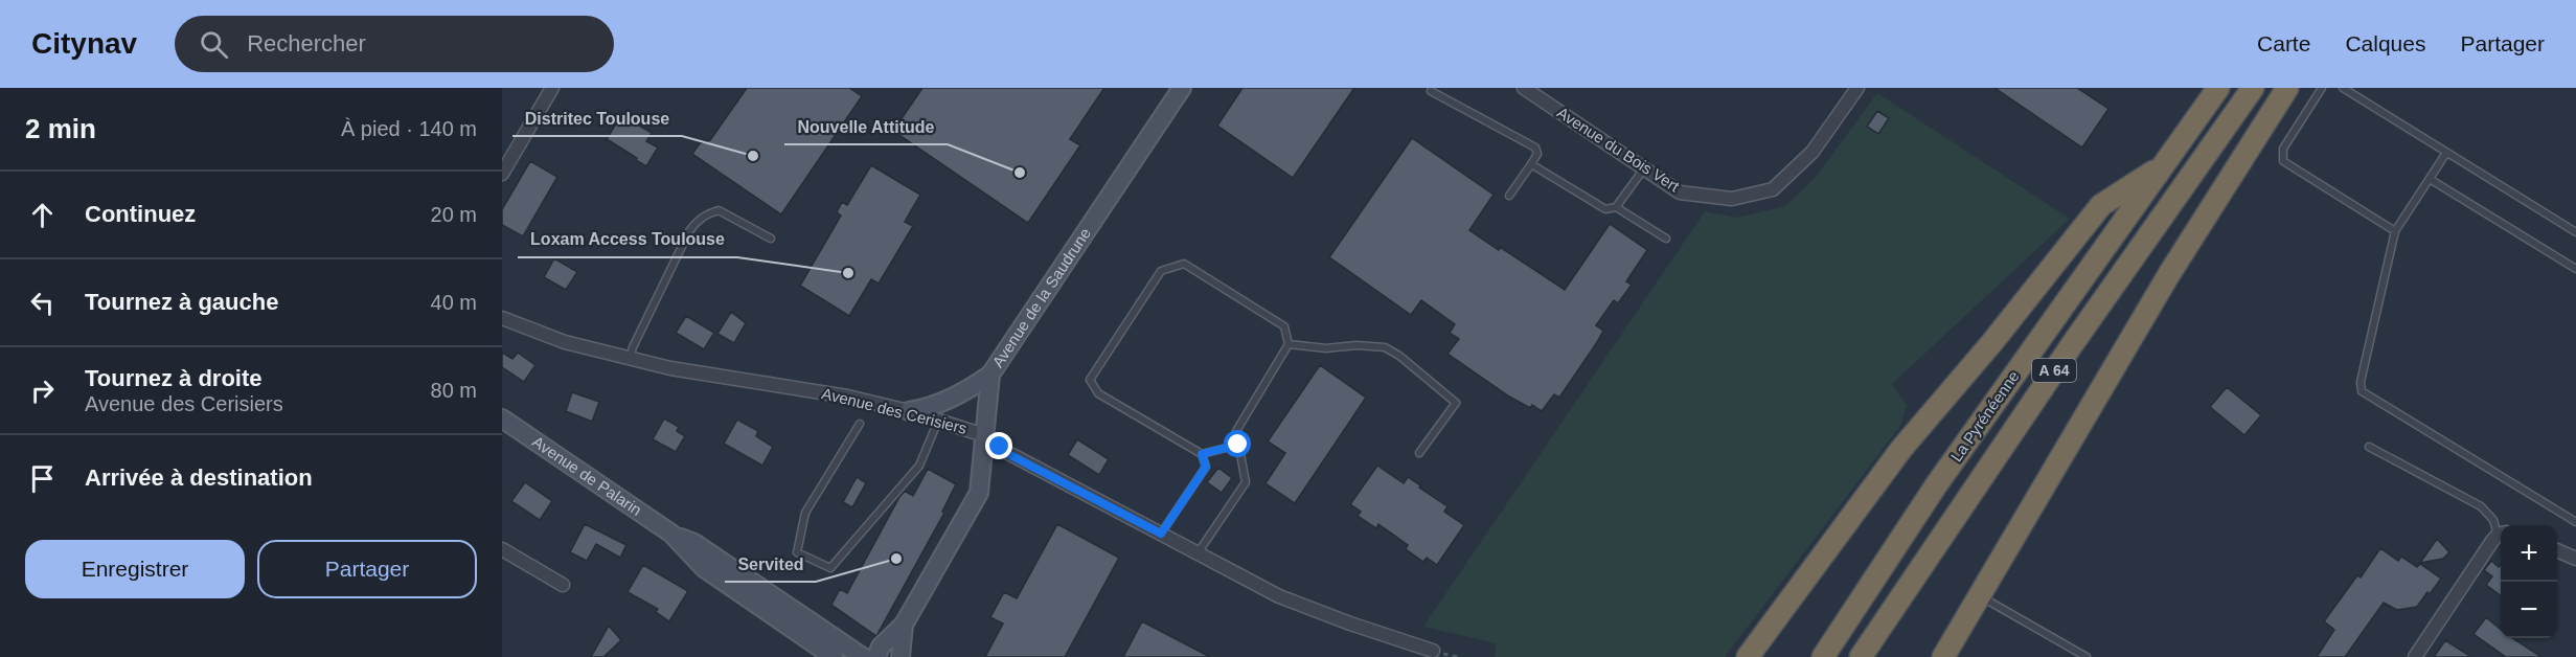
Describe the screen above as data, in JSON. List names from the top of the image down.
{
  "streets": {
    "highway": ["A 64", "La Pyrénéenne"],
    "street": [
      "Avenue du Bois Vert",
      "Avenue de la Saudrune",
      "Avenue des Cerisiers",
      "Avenue de Palarin"
    ]
  },
  "crossings": [
    ["Avenue de la Saudrune", "Avenue des Cerisiers"],
    ["Avenue de la Saudrune", "Avenue de Palarin"]
  ],
  "places": [
    "Distritec Toulouse",
    "Nouvelle Attitude",
    "Loxam Access Toulouse",
    "Servited"
  ],
  "page": {
    "header": "Citynav",
    "search": "Rechercher",
    "nav": ["Carte", "Calques", "Partager"],
    "heading": ["2 min", "À pied · 140 m"],
    "list": [
      ["Continuez", "20 m"],
      ["Tournez à gauche", "40 m"],
      ["Tournez à droite", "Avenue des Cerisiers", "80 m"],
      "Arrivée à destination"
    ],
    "buttons": ["Enregistrer", "Partager"],
    "map_buttons": ["+", "−"]
  }
}
